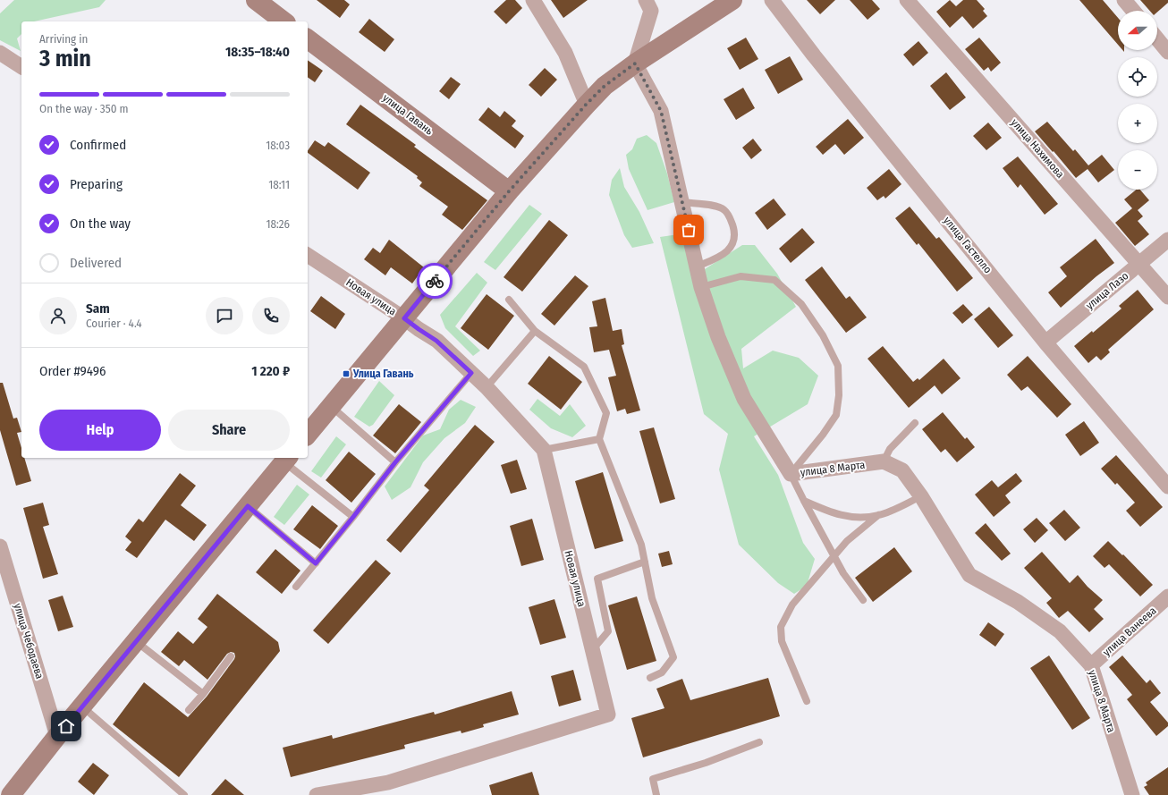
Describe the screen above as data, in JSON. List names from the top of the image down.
{
  "streets": {
    "street": [
      "улица Гавань",
      "улица Нахимова",
      "улица Гастелло",
      "улица Лазо",
      "Новая улица",
      "улица 8 Марта",
      "улица Ванеева",
      "улица Чебодаева"
    ]
  },
  "crossings": [
    ["улица Нахимова", "улица Лазо"],
    ["улица Гастелло", "улица Лазо"],
    ["улица 8 Марта", "улица Ванеева"]
  ],
  "places": {
    "transit": ["Улица Гавань"]
  },
  "north": "left",
  "page": {
    "map_buttons": ["+", "−"],
    "heading": ["3 min", "Arriving in", "18:35–18:40"],
    "panel": [
      "Sam",
      "Courier · 4.4",
      "Order #9496",
      "1 220 ₽"
    ],
    "bar": "On the way · 350 m",
    "list": [
      ["Confirmed", "18:03"],
      ["Preparing", "18:11"],
      ["On the way", "18:26"],
      "Delivered"
    ],
    "buttons": ["Help", "Share"]
  }
}
